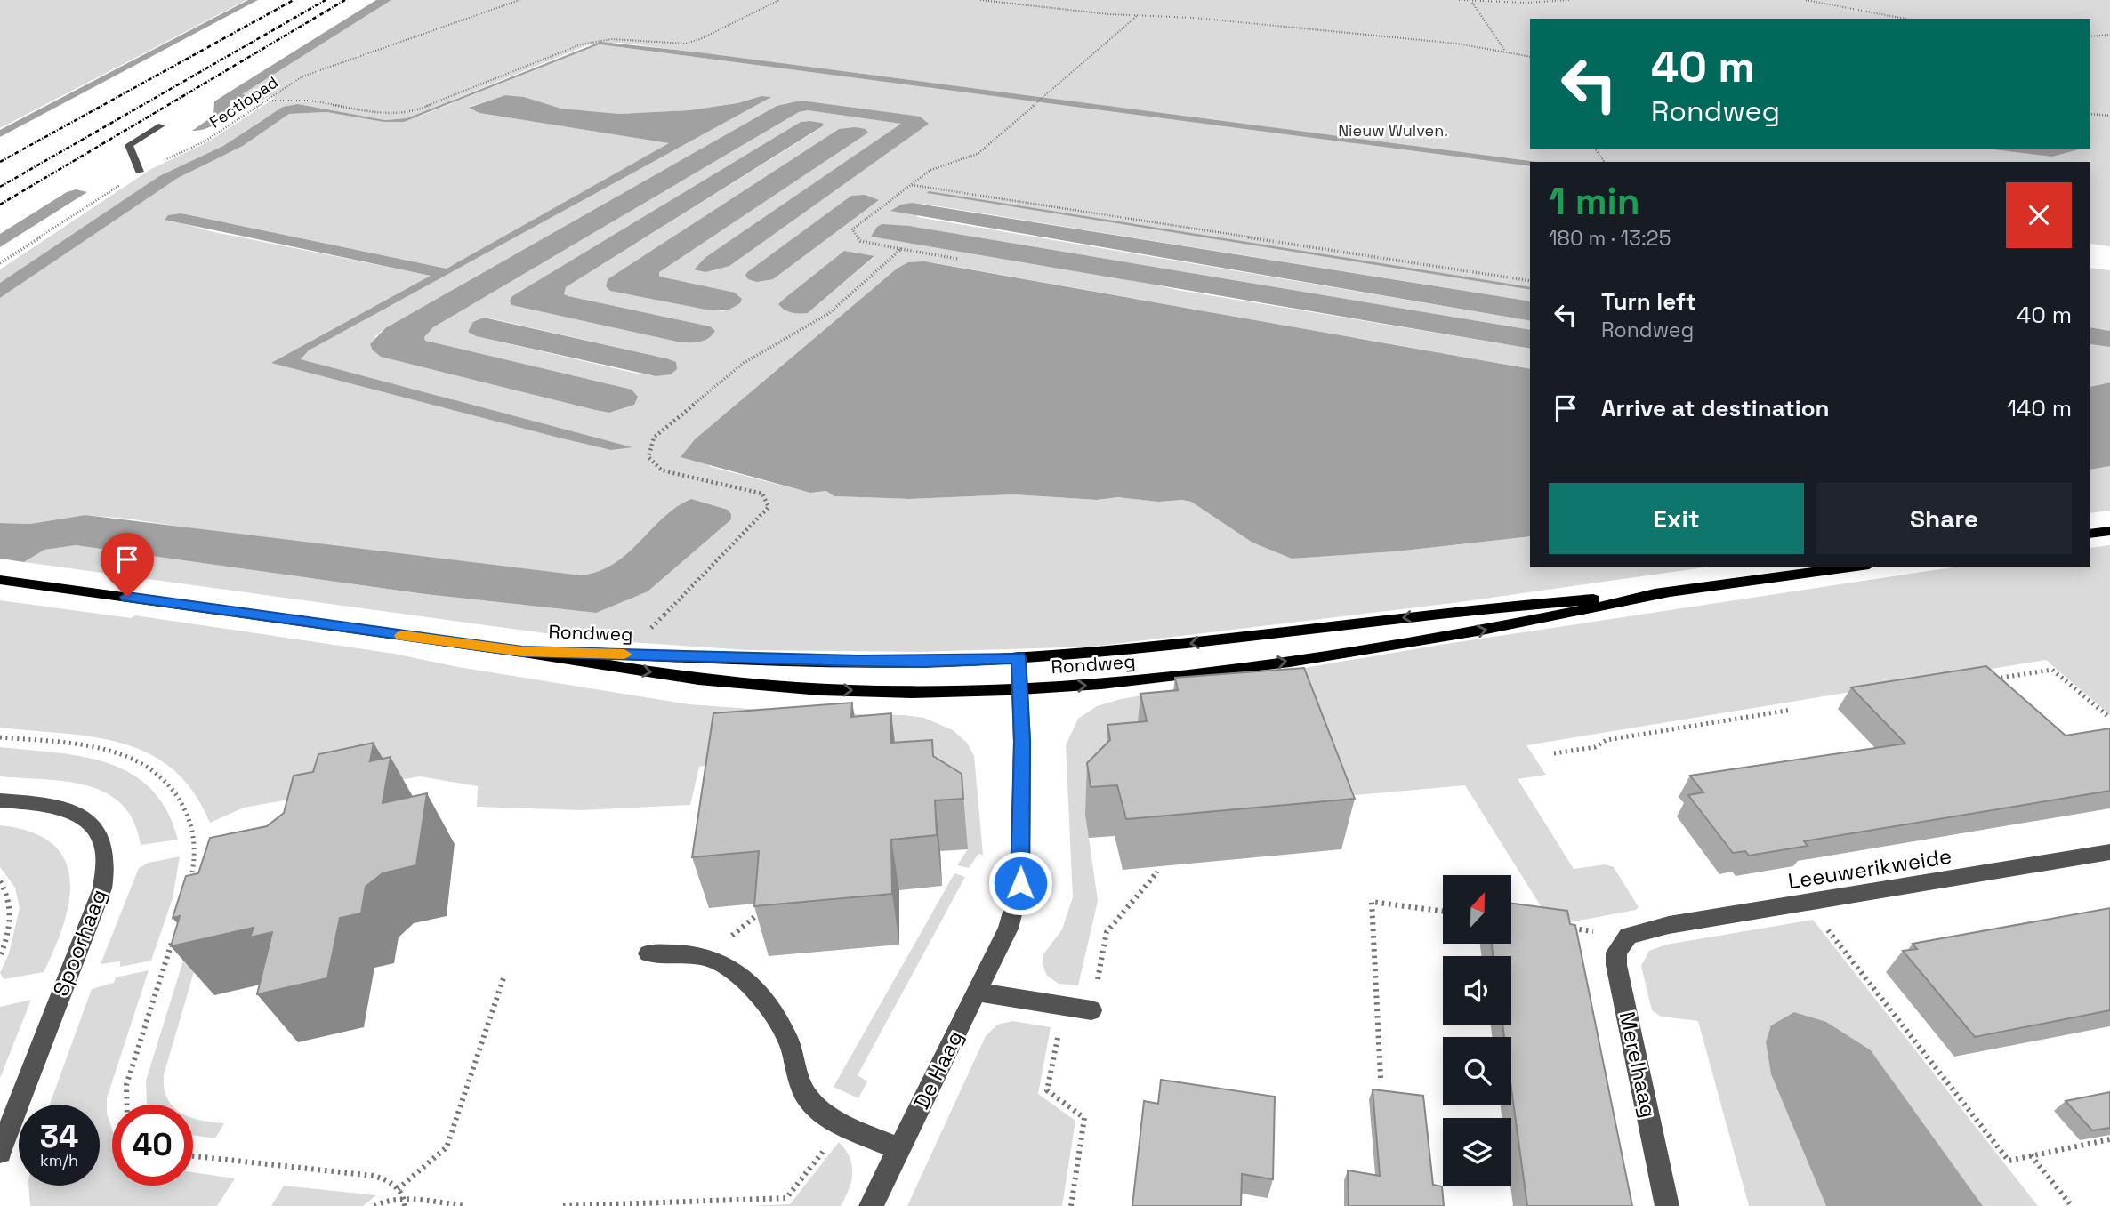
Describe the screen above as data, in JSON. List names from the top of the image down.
{
  "streets": {
    "main road": ["Rondweg"],
    "street": [
      "Leeuwerikweide",
      "Spoorhaag",
      "Merelhaag",
      "De Haag"
    ],
    "path": ["Fectiopad"]
  },
  "crossings": [
    ["Rondweg", "De Haag"],
    ["Leeuwerikweide", "Merelhaag"]
  ],
  "parks": ["Nieuw Wulven."],
  "north": "top",
  "page": {
    "turn": ["40 m", "Rondweg"],
    "heading": ["1 min", "180 m · 13:25"],
    "list": [
      {
        "name": "Turn left",
        "note": "Rondweg",
        "value": "40 m"
      },
      {
        "name": "Arrive at destination",
        "value": "140 m"
      }
    ],
    "buttons": ["Exit", "Share"],
    "speed": "34 km/h",
    "limit": "40"
  }
}
